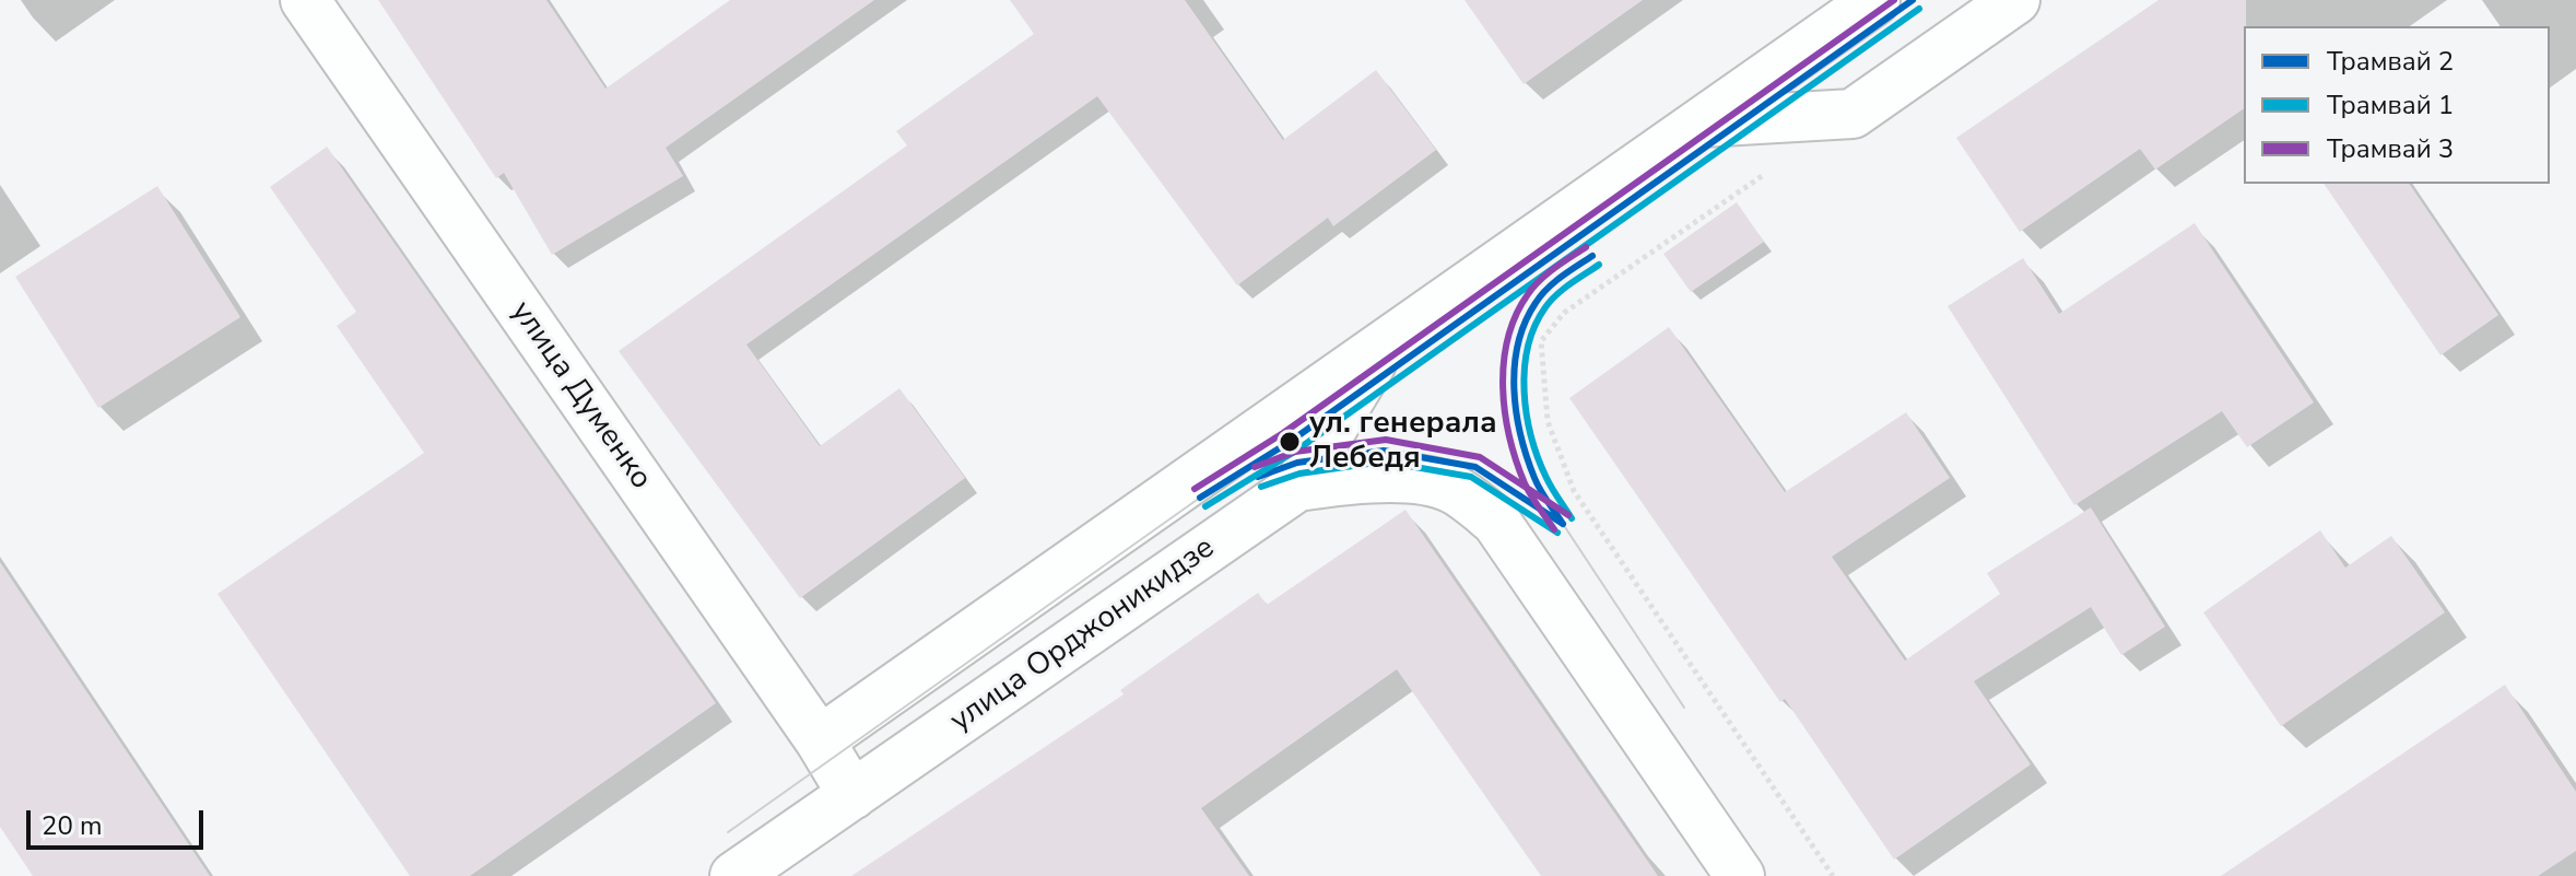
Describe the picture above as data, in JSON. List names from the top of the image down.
{
  "streets": {
    "street": ["улица Думенко", "улица Орджоникидзе"]
  },
  "crossings": [
    ["улица Думенко", "улица Орджоникидзе"]
  ],
  "places": ["ул. генерала Лебедя"],
  "lines": ["tram line 2", "tram line 3", "tram line 1"],
  "legend": ["Трамвай 2", "Трамвай 1", "Трамвай 3"],
  "scale_bar": "20 m"
}
